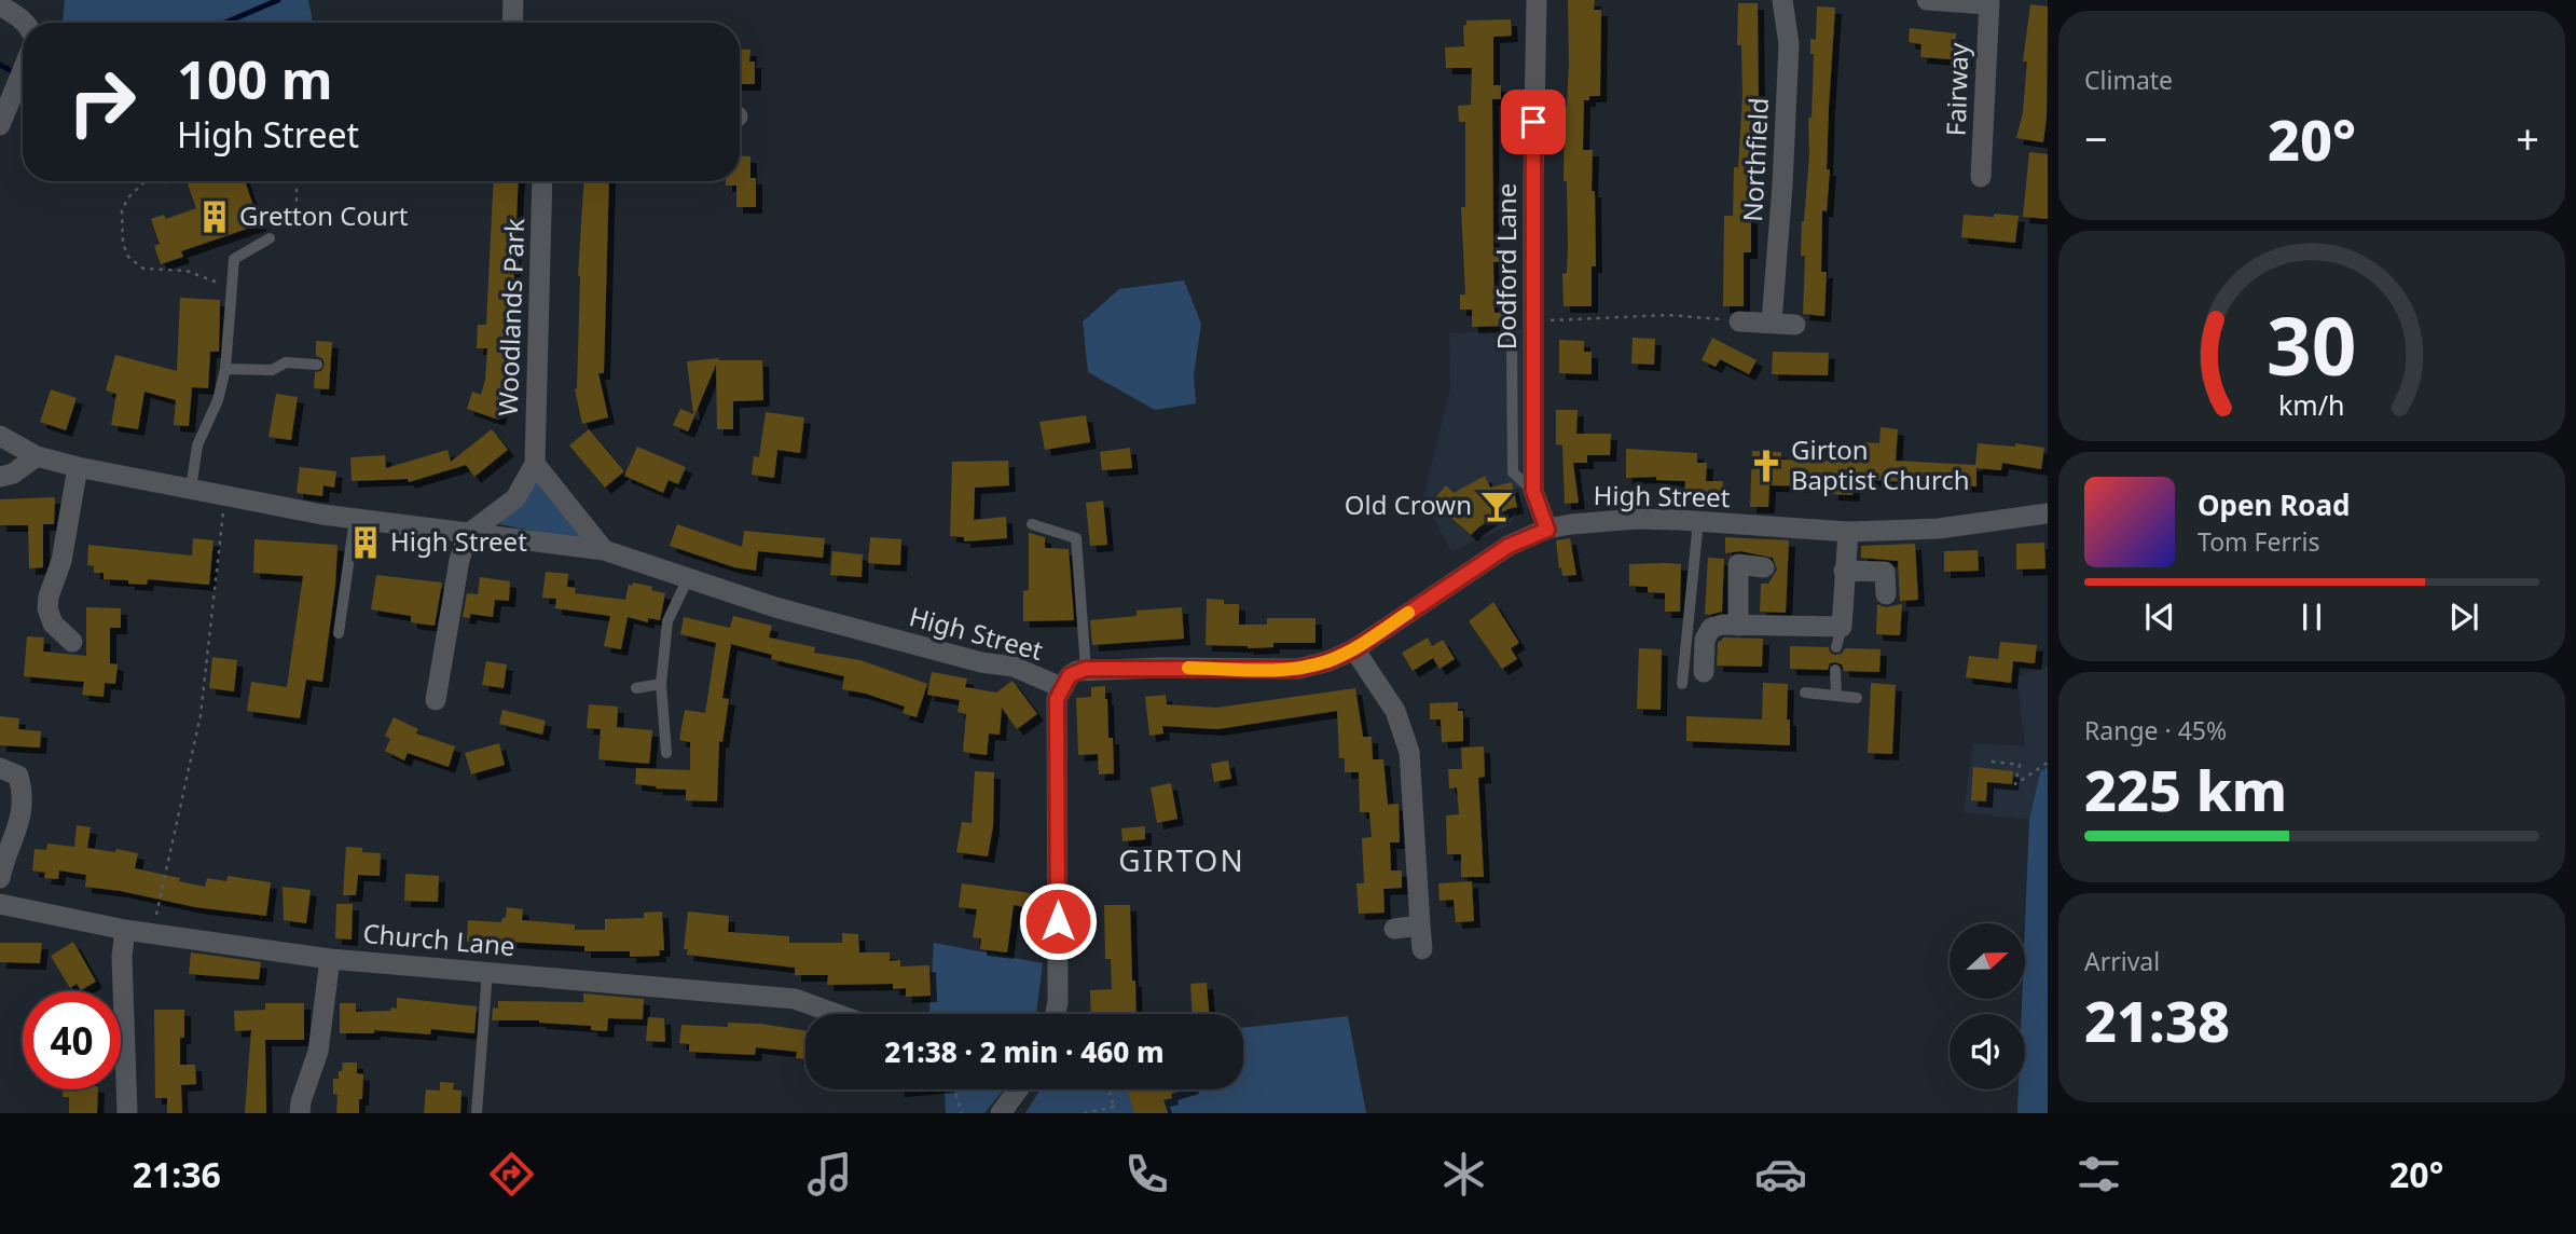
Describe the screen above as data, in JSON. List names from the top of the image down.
{
  "streets": {
    "street": [
      "Fairway",
      "Northfield",
      "Dodford Lane",
      "Woodlands Park",
      "High Street",
      "Church Lane"
    ]
  },
  "crossings": [
    ["Dodford Lane", "High Street"],
    ["Woodlands Park", "High Street"]
  ],
  "districts": ["GIRTON"],
  "places": {
    "building": ["Gretton Court", "High Street"],
    "church": ["Girton Baptist Church"],
    "bar": ["Old Crown"]
  },
  "north": "right",
  "page": {
    "tile": [
      "Climate",
      ["Range · 45%", "225 km"],
      ["Arrival", "21:38"]
    ],
    "turn": ["100 m", "High Street"],
    "heat": ["−", "20°", "+"],
    "song": ["Open Road", "Tom Ferris"],
    "limit": "40",
    "trip": "21:38 · 2 min · 460 m",
    "tabs": ["21:36", "20°"],
    "gauge": ["30", "km/h"]
  }
}
